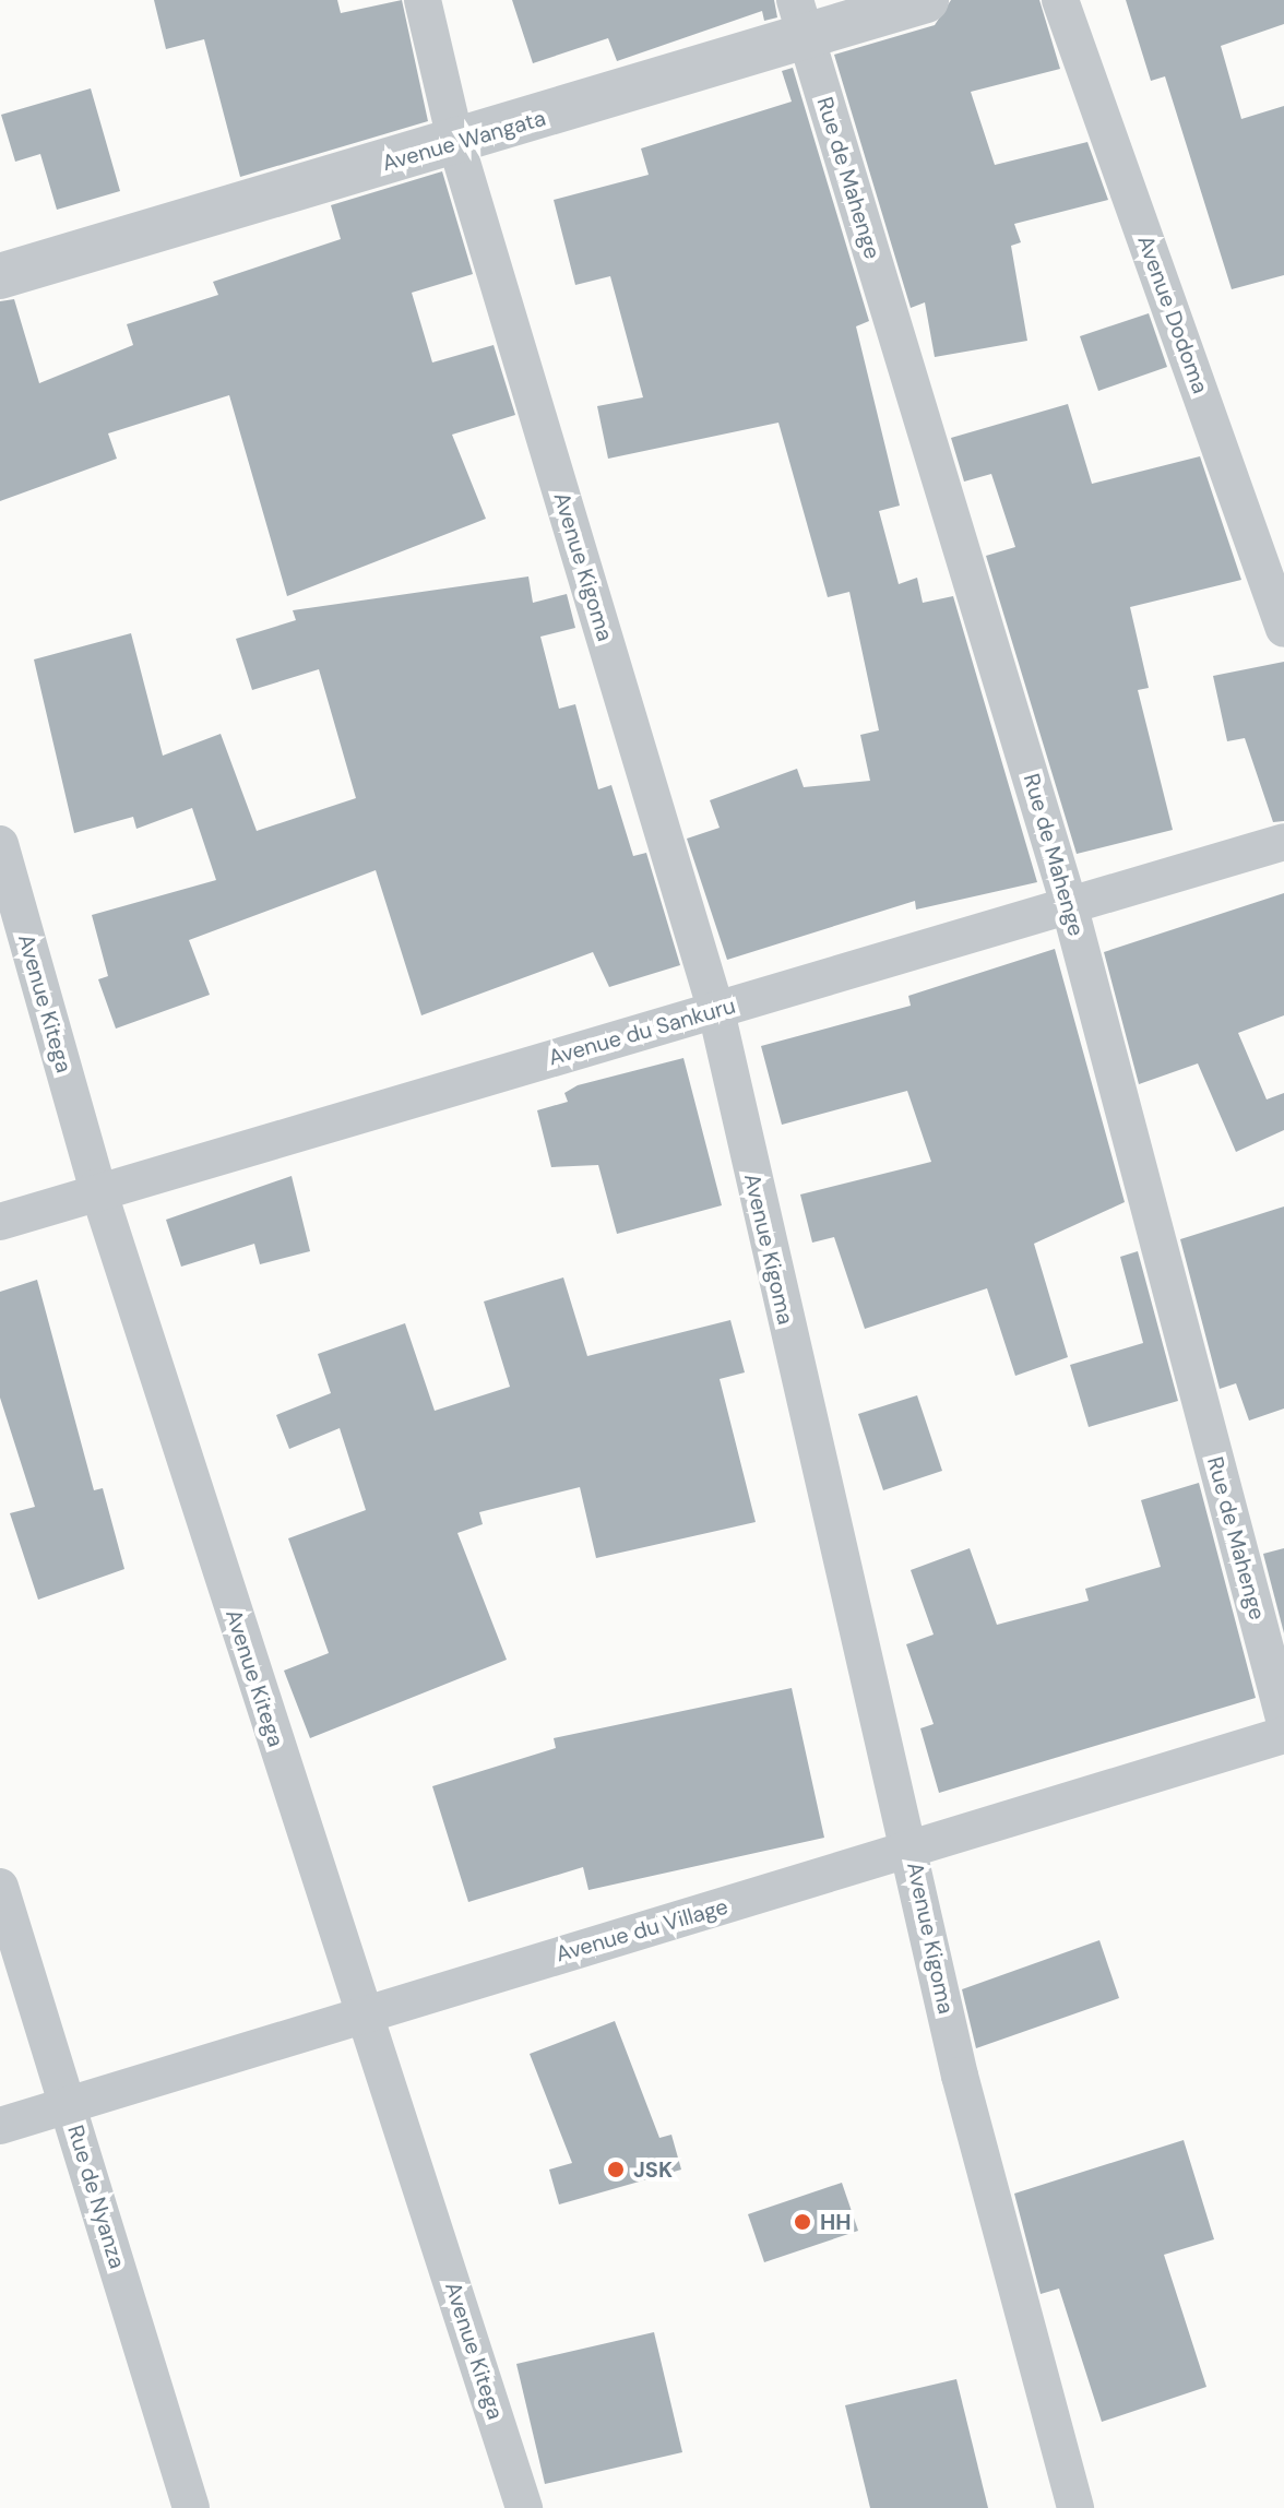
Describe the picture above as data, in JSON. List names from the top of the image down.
{
  "streets": {
    "street": [
      "Avenue Wangata",
      "Rue de Mahenge",
      "Avenue Dodoma",
      "Avenue Kigoma",
      "Avenue Kitega",
      "Avenue du Sankuru",
      "Avenue du Village",
      "Rue de Nyanza"
    ]
  },
  "crossings": [
    ["Avenue Wangata", "Rue de Mahenge"],
    ["Avenue Wangata", "Avenue Kigoma"],
    ["Rue de Mahenge", "Avenue du Sankuru"],
    ["Avenue Kigoma", "Avenue du Sankuru"],
    ["Avenue Kigoma", "Avenue du Village"],
    ["Avenue Kitega", "Avenue du Sankuru"],
    ["Avenue Kitega", "Avenue du Village"],
    ["Avenue du Village", "Rue de Nyanza"]
  ],
  "places": ["JSK", "HH"]
}
